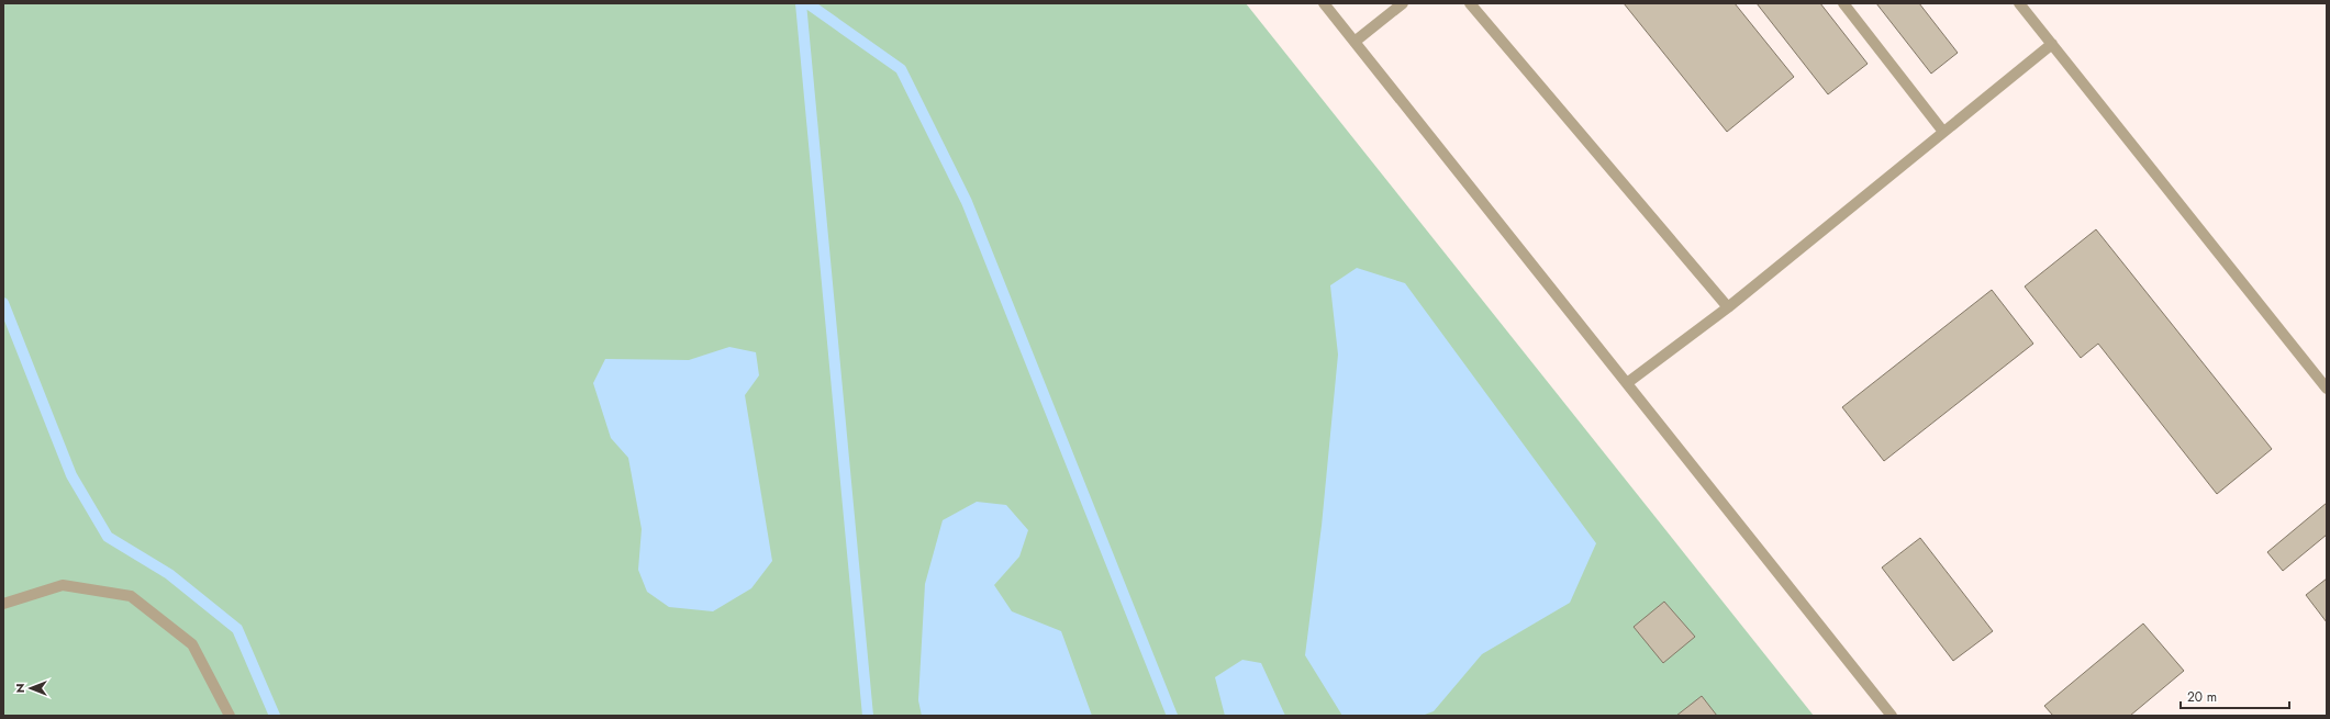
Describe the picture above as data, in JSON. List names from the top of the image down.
{
  "scale_bar": "20 m",
  "north": "left"
}
